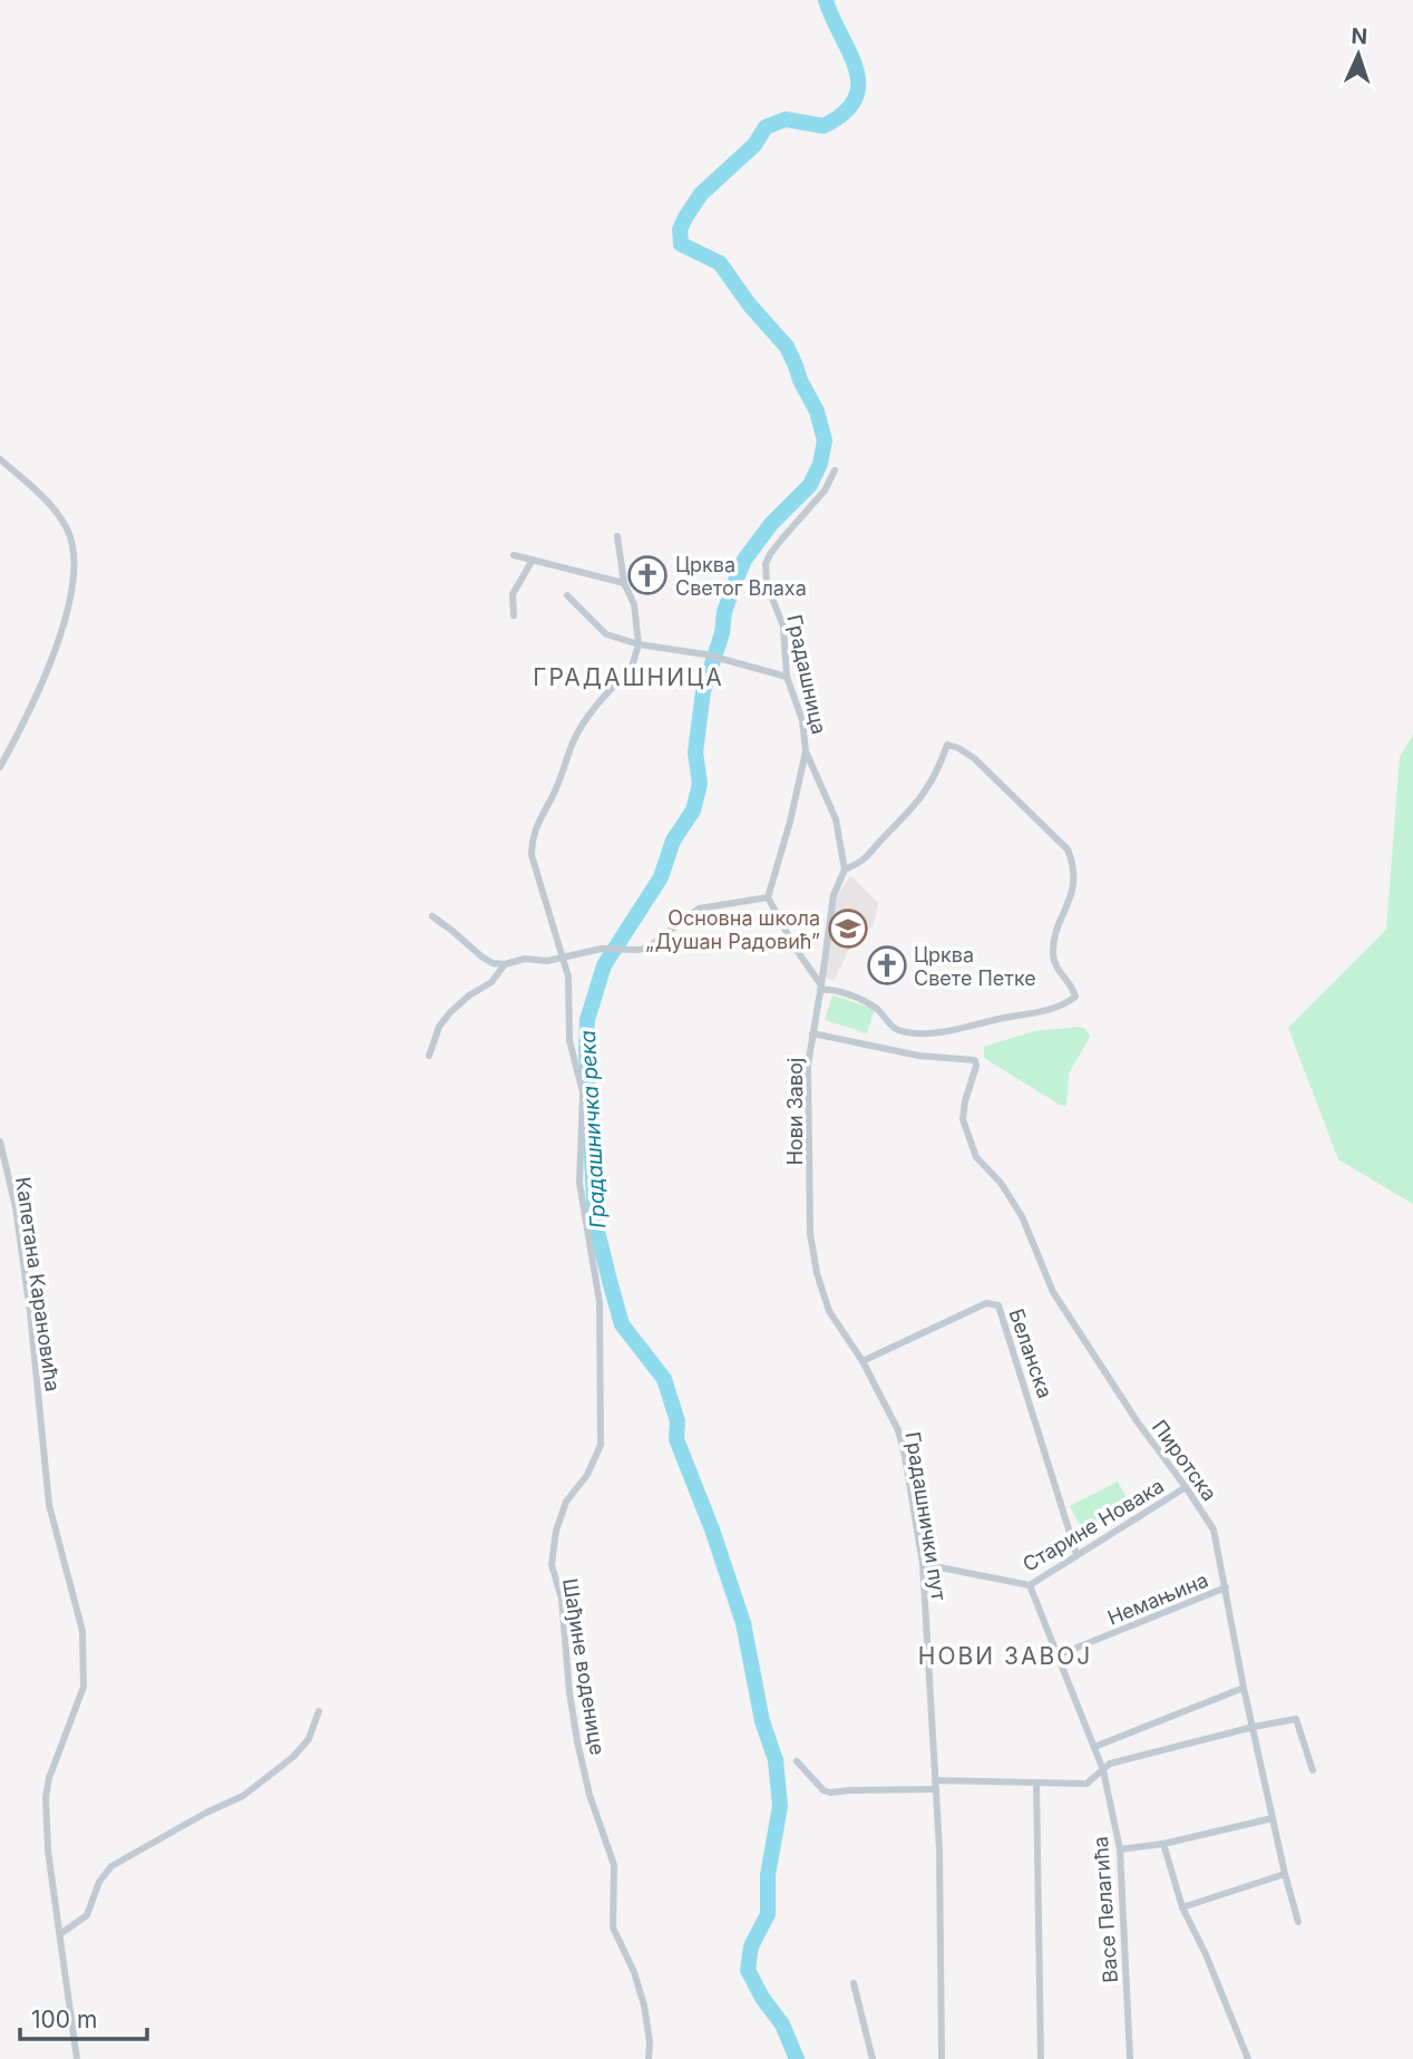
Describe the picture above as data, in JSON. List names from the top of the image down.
{
  "streets": {
    "street": [
      "Градашница",
      "Нови Завој",
      "Капетана Карановића",
      "Беланска",
      "Пиротска",
      "Градашнички пут",
      "Старине Новака",
      "Немањина",
      "Шађине воденице",
      "Васе Пелагића"
    ]
  },
  "crossings": [
    ["Нови Завој", "Пиротска"],
    ["Нови Завој", "Градашнички пут"],
    ["Беланска", "Градашнички пут"],
    ["Беланска", "Старине Новака"],
    ["Пиротска", "Старине Новака"],
    ["Пиротска", "Немањина"],
    ["Градашнички пут", "Старине Новака"],
    ["Старине Новака", "Васе Пелагића"],
    ["Немањина", "Васе Пелагића"]
  ],
  "districts": ["ГРАДАШНИЦА", "НОВИ ЗАВОЈ"],
  "water": ["Градашничка река"],
  "places": {
    "church": ["Црква Светог Влаха", "Црква Свете Петке"],
    "school or university": ["Основна школа „Душан Радовић”"]
  },
  "scale_bar": "100 m",
  "north": "top"
}
